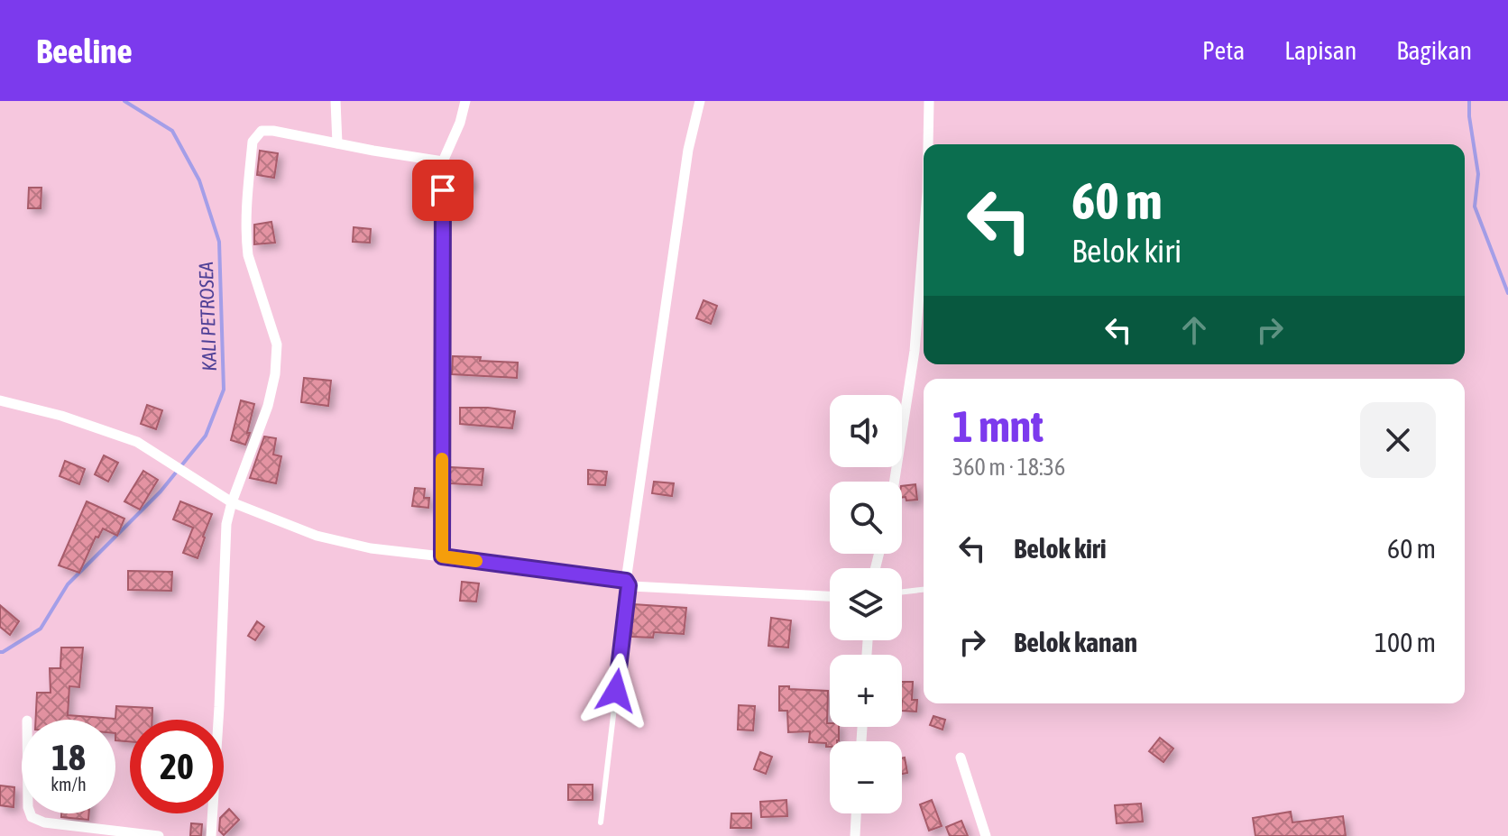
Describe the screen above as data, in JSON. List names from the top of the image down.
{
  "water": ["KALI PETROSEA"],
  "page": {
    "header": "Beeline",
    "nav": ["Peta", "Lapisan", "Bagikan"],
    "turn": ["60 m", "Belok kiri"],
    "heading": ["1 mnt", "360 m · 18:36"],
    "map_buttons": ["+", "−"],
    "list": [
      {
        "name": "Belok kiri",
        "value": "60 m"
      },
      {
        "name": "Belok kanan",
        "value": "100 m"
      }
    ],
    "speed": "18 km/h",
    "limit": "20"
  }
}
